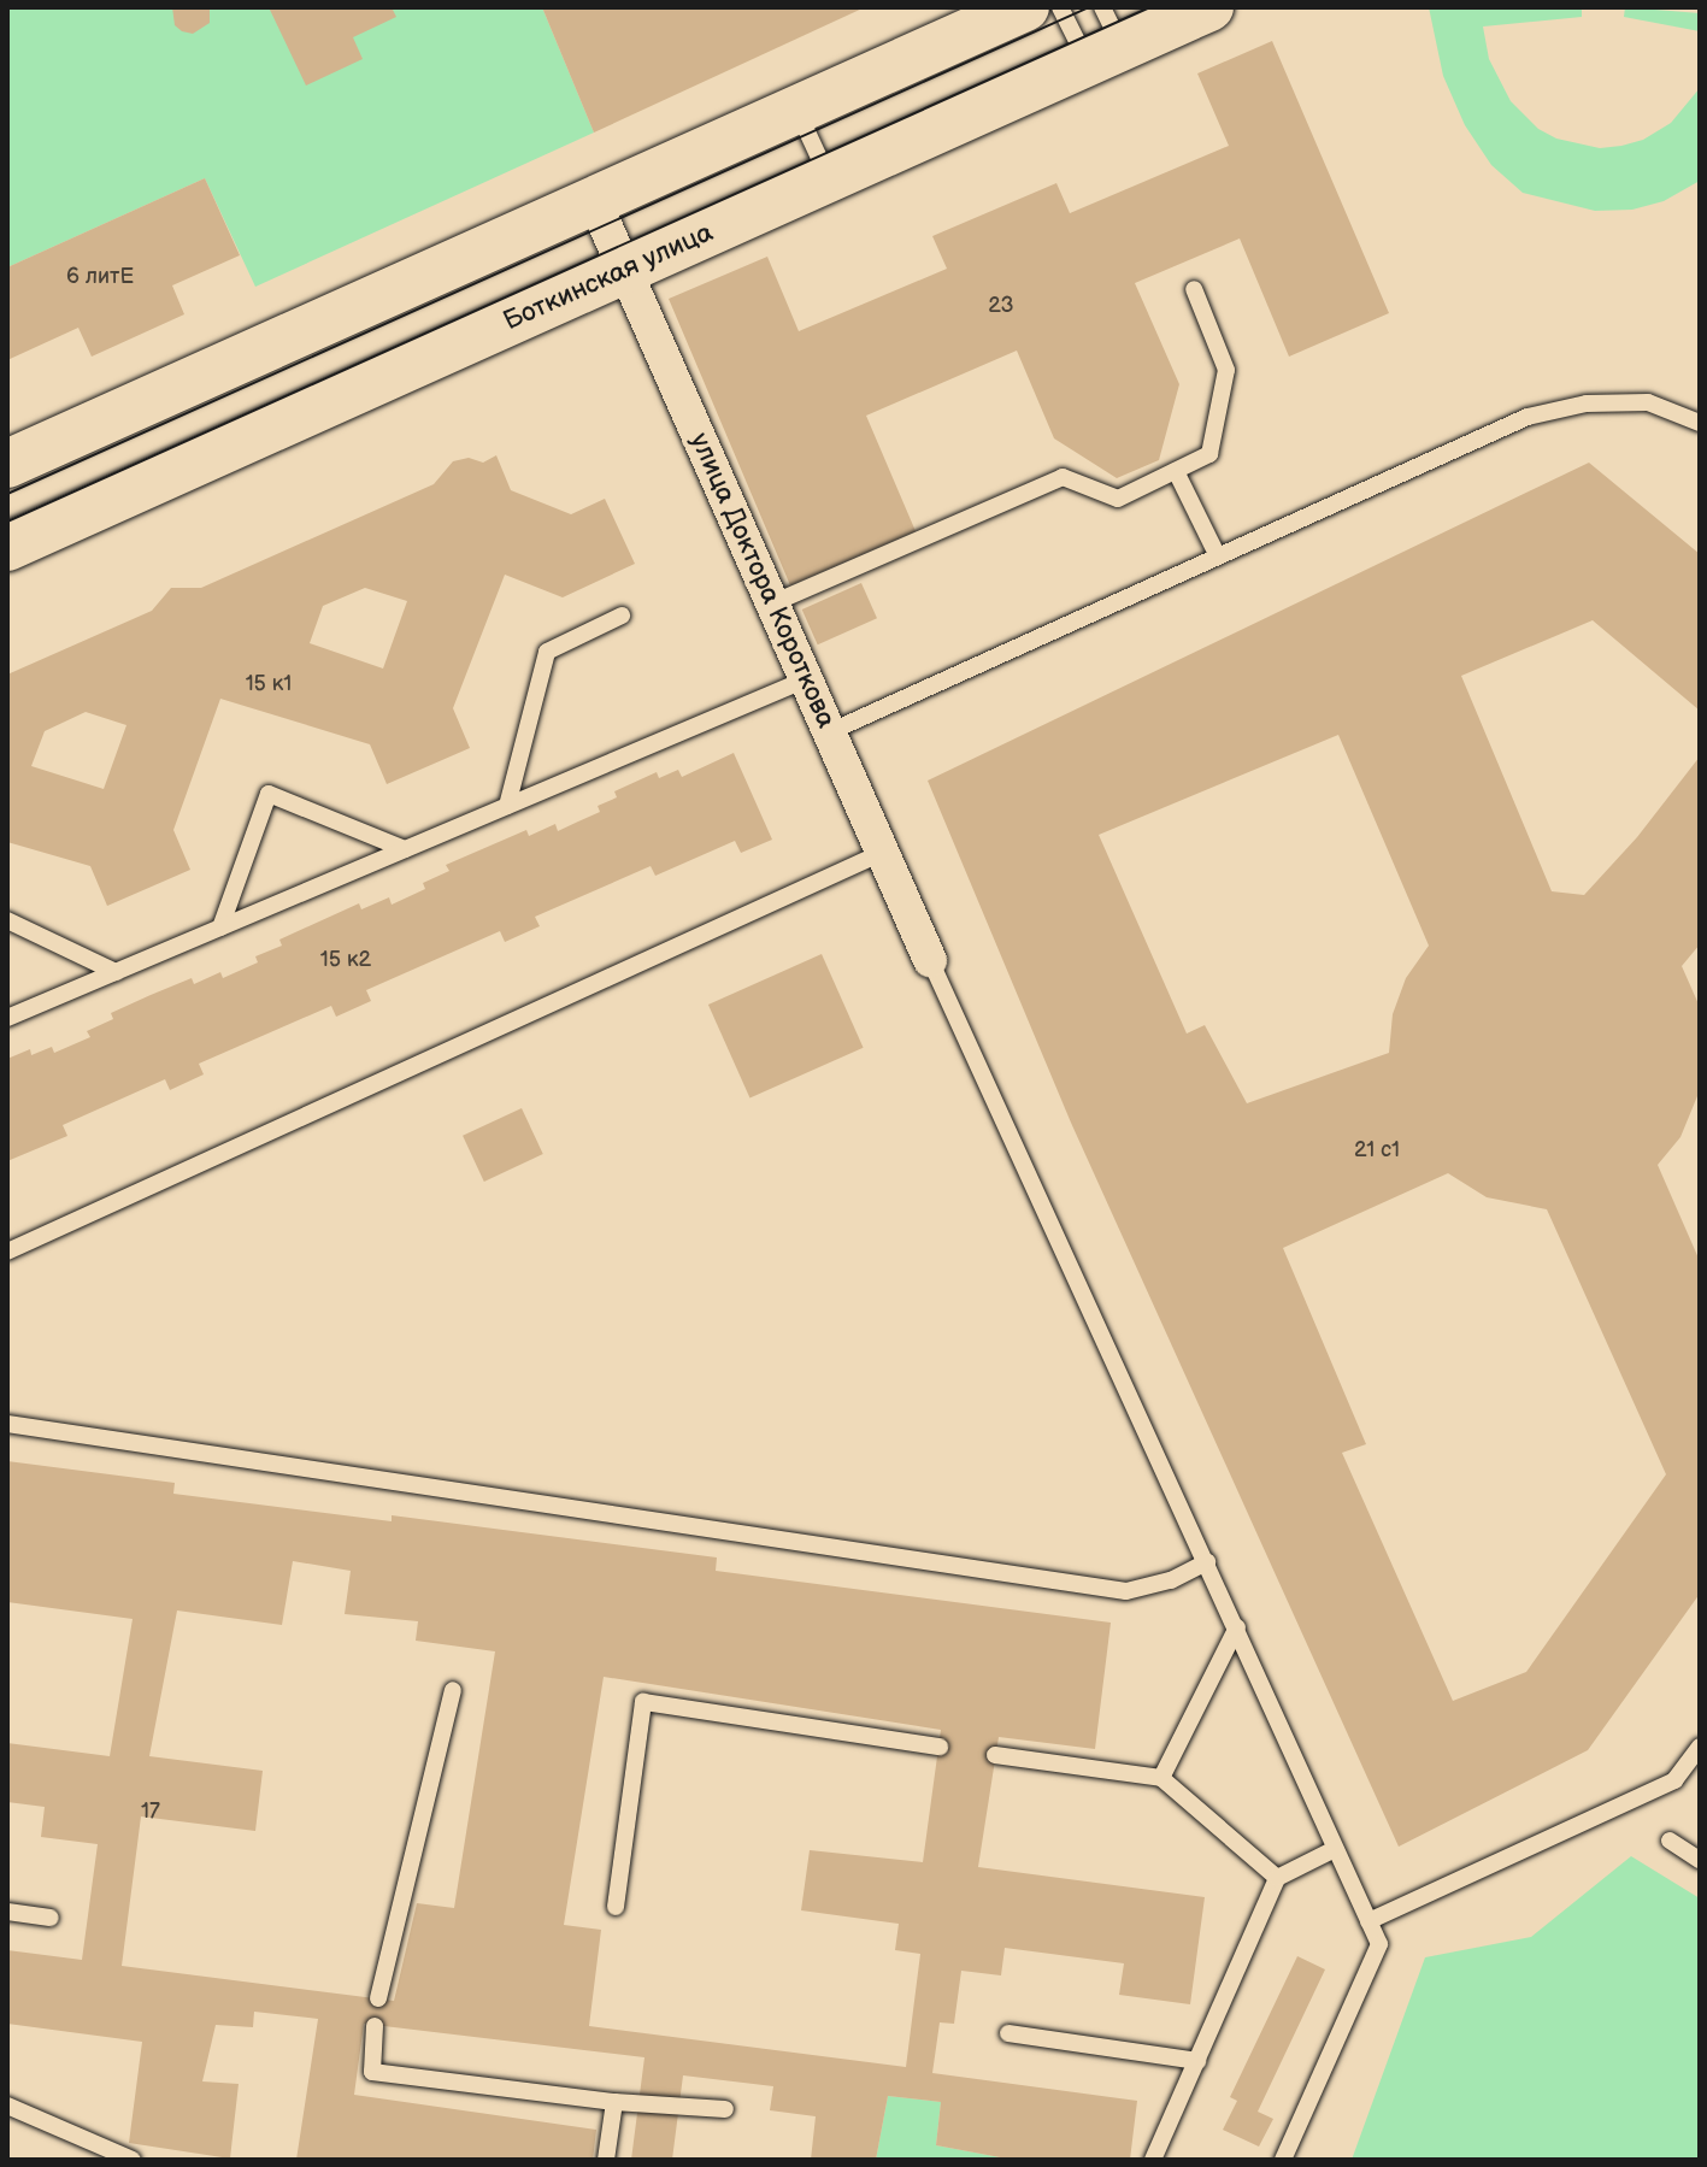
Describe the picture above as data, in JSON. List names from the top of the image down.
{
  "streets": {
    "main road": ["Боткинская улица"],
    "street": ["улица Доктора Короткова"]
  },
  "crossings": [
    ["Боткинская улица", "улица Доктора Короткова"]
  ],
  "house_numbers": [
    "6 литЕ",
    "23",
    "15 к1",
    "15 к2",
    "21 с1",
    "17"
  ]
}
